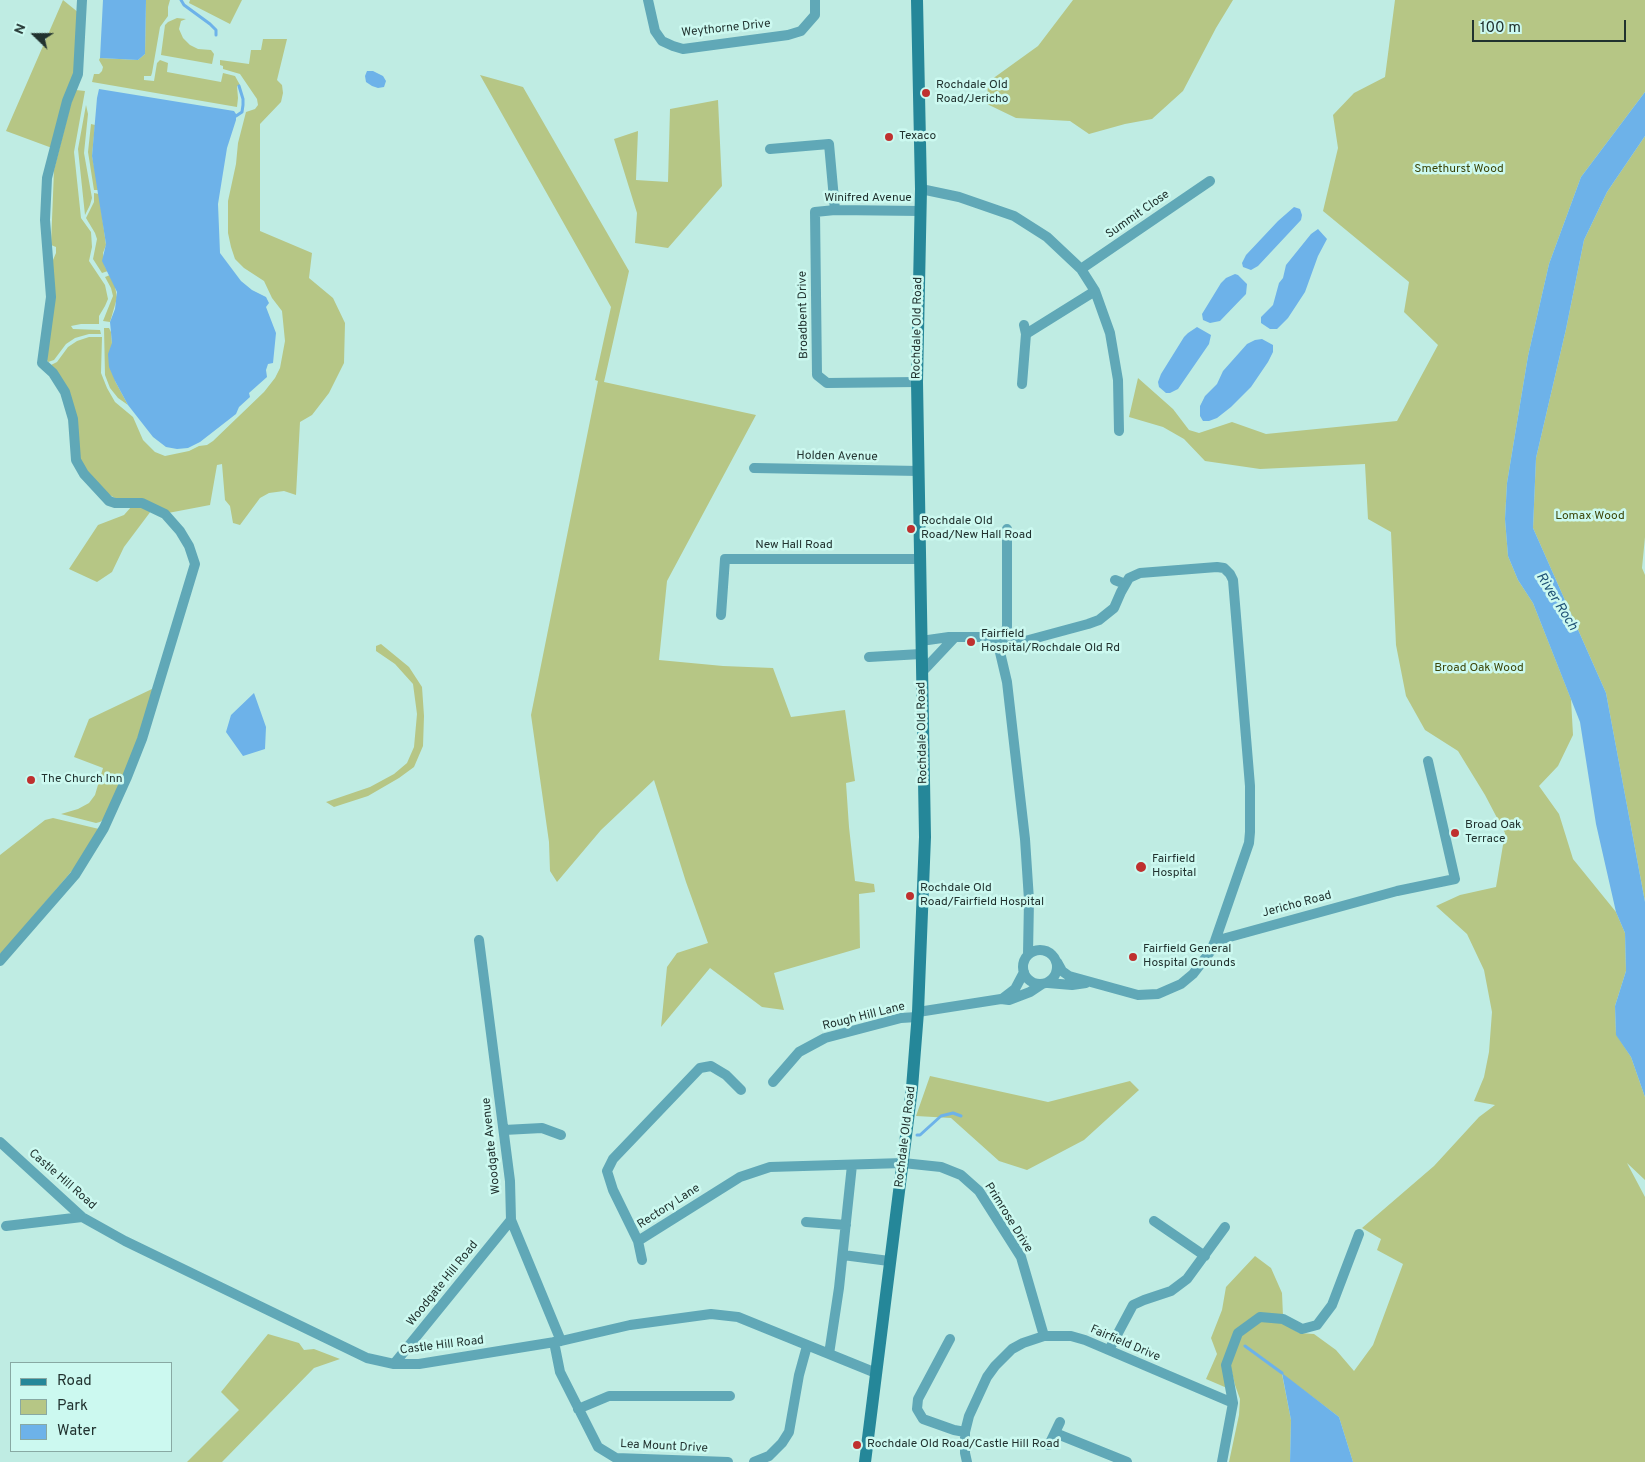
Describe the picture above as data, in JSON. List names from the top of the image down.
{
  "streets": {
    "main road": ["Rochdale Old Road"],
    "street": [
      "Weythorne Drive",
      "Winifred Avenue",
      "Summit Close",
      "Broadbent Drive",
      "Holden Avenue",
      "New Hall Road",
      "Jericho Road",
      "Rough Hill Lane",
      "Woodgate Avenue",
      "Castle Hill Road",
      "Rectory Lane",
      "Primrose Drive",
      "Woodgate Hill Road",
      "Fairfield Drive",
      "Lea Mount Drive"
    ]
  },
  "crossings": [
    ["Winifred Avenue", "Broadbent Drive"],
    ["Winifred Avenue", "Rochdale Old Road"],
    ["Broadbent Drive", "Rochdale Old Road"],
    ["Rochdale Old Road", "Holden Avenue"],
    ["Rochdale Old Road", "New Hall Road"],
    ["Rochdale Old Road", "Rough Hill Lane"],
    ["Rochdale Old Road", "Castle Hill Road"],
    ["Rochdale Old Road", "Rectory Lane"],
    ["Rochdale Old Road", "Primrose Drive"],
    ["Woodgate Avenue", "Castle Hill Road"],
    ["Woodgate Avenue", "Woodgate Hill Road"],
    ["Woodgate Avenue", "Lea Mount Drive"],
    ["Castle Hill Road", "Woodgate Hill Road"],
    ["Castle Hill Road", "Lea Mount Drive"],
    ["Rectory Lane", "Primrose Drive"],
    ["Primrose Drive", "Fairfield Drive"]
  ],
  "water": ["River Roch"],
  "parks": ["Smethurst Wood", "Lomax Wood", "Broad Oak Wood"],
  "places": [
    "Rochdale Old Road/Jericho",
    "Texaco",
    "Rochdale Old Road/New Hall Road",
    "Fairfield Hospital/Rochdale Old Rd",
    "The Church Inn",
    "Broad Oak Terrace",
    "Fairfield Hospital",
    "Rochdale Old Road/Fairfield Hospital",
    "Fairfield General Hospital Grounds",
    "Rochdale Old Road/Castle Hill Road"
  ],
  "legend": ["Road", "Park", "Water"],
  "scale_bar": "100 m",
  "north": "left"
}
